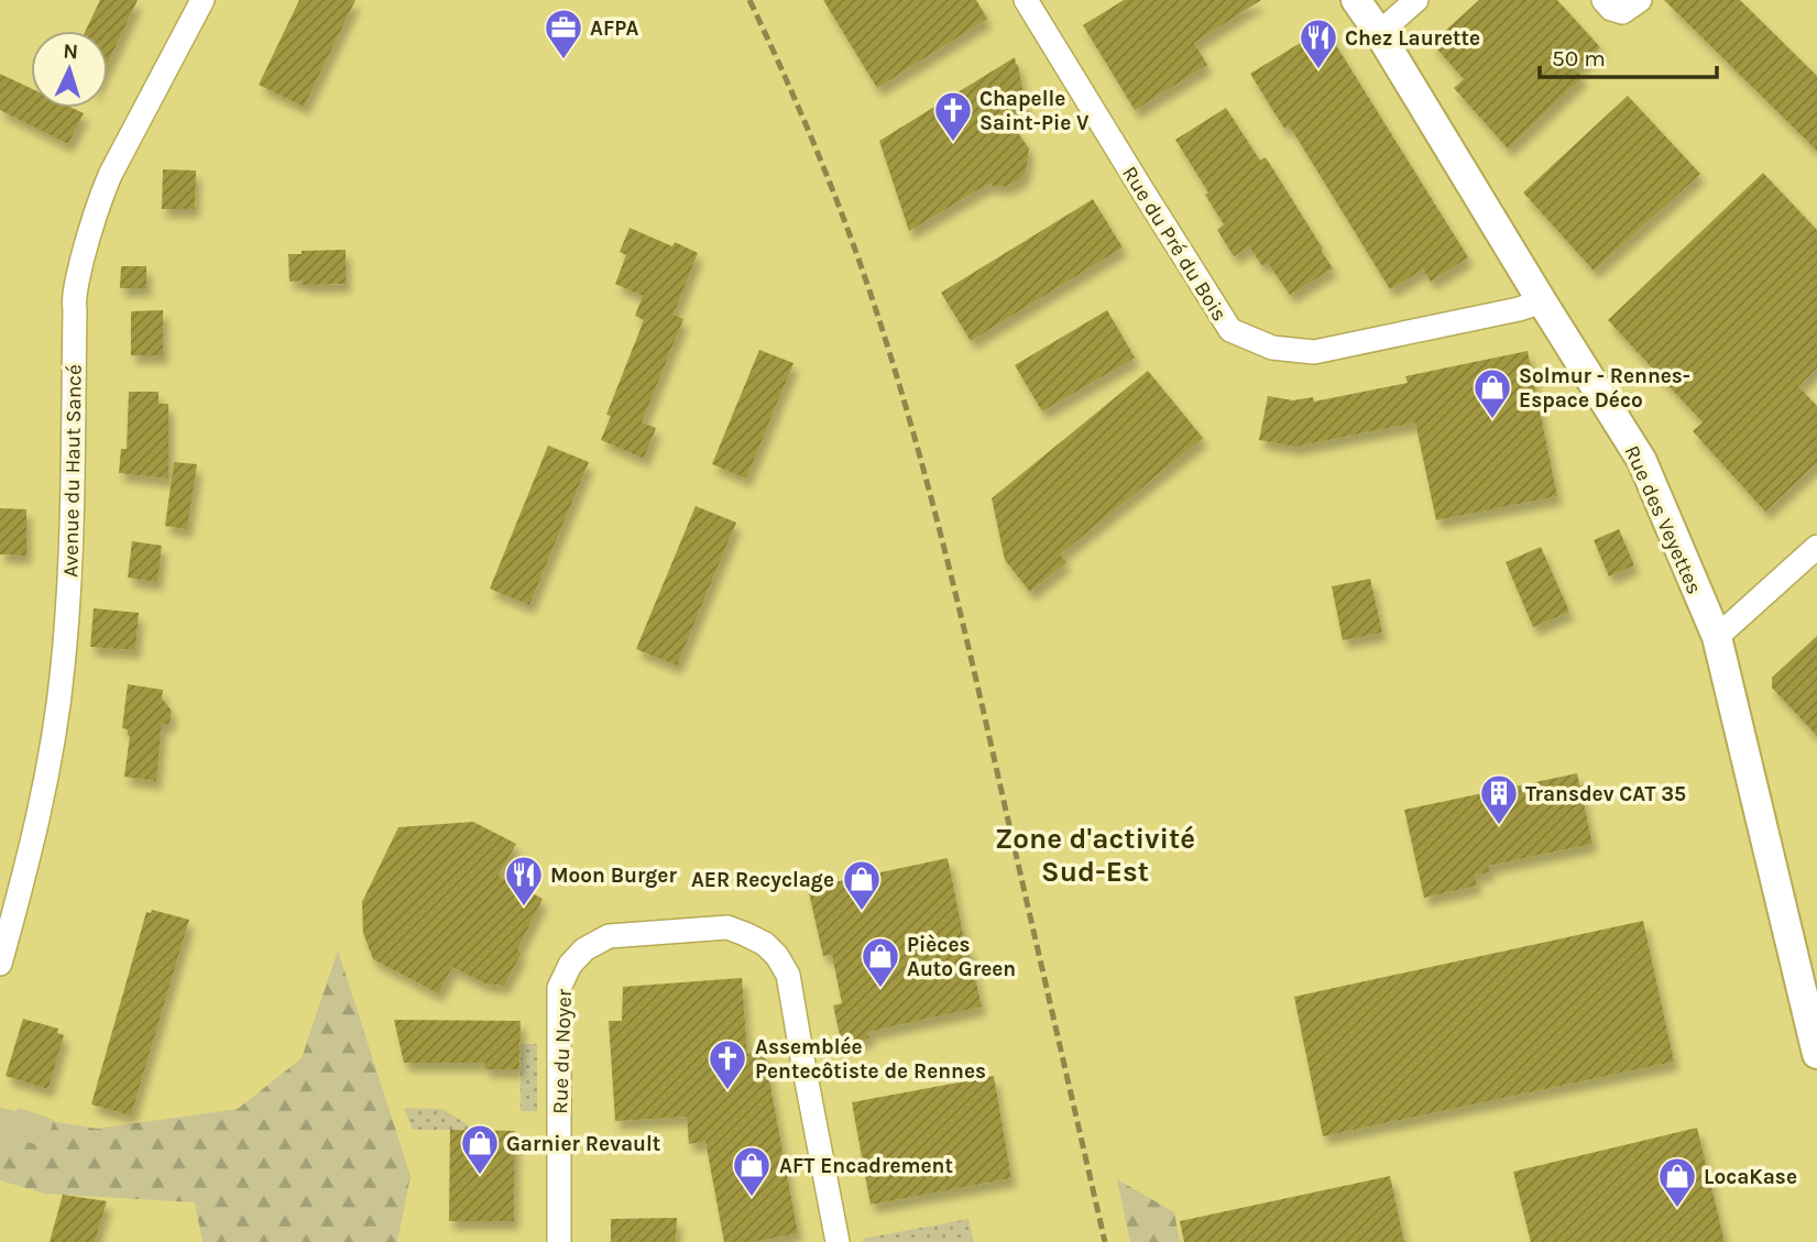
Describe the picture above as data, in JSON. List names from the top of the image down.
{
  "streets": {
    "street": [
      "Rue du Pré du Bois",
      "Avenue du Haut Sancé",
      "Rue des Veyettes",
      "Rue du Noyer"
    ]
  },
  "crossings": [
    ["Rue du Pré du Bois", "Rue des Veyettes"]
  ],
  "districts": ["Zone d'activité Sud-Est"],
  "places": {
    "office": ["AFPA"],
    "restaurant": ["Chez Laurette", "Moon Burger"],
    "church": ["Chapelle Saint-Pie V", "Assemblée Pentecôtiste de Rennes"],
    "shop": [
      "Solmur - Rennes- Espace Déco",
      "AER Recyclage",
      "Pièces Auto Green",
      "Garnier Revault",
      "AFT Encadrement",
      "LocaKase"
    ],
    "building": ["Transdev CAT 35"]
  },
  "scale_bar": "50 m",
  "north": "top"
}
